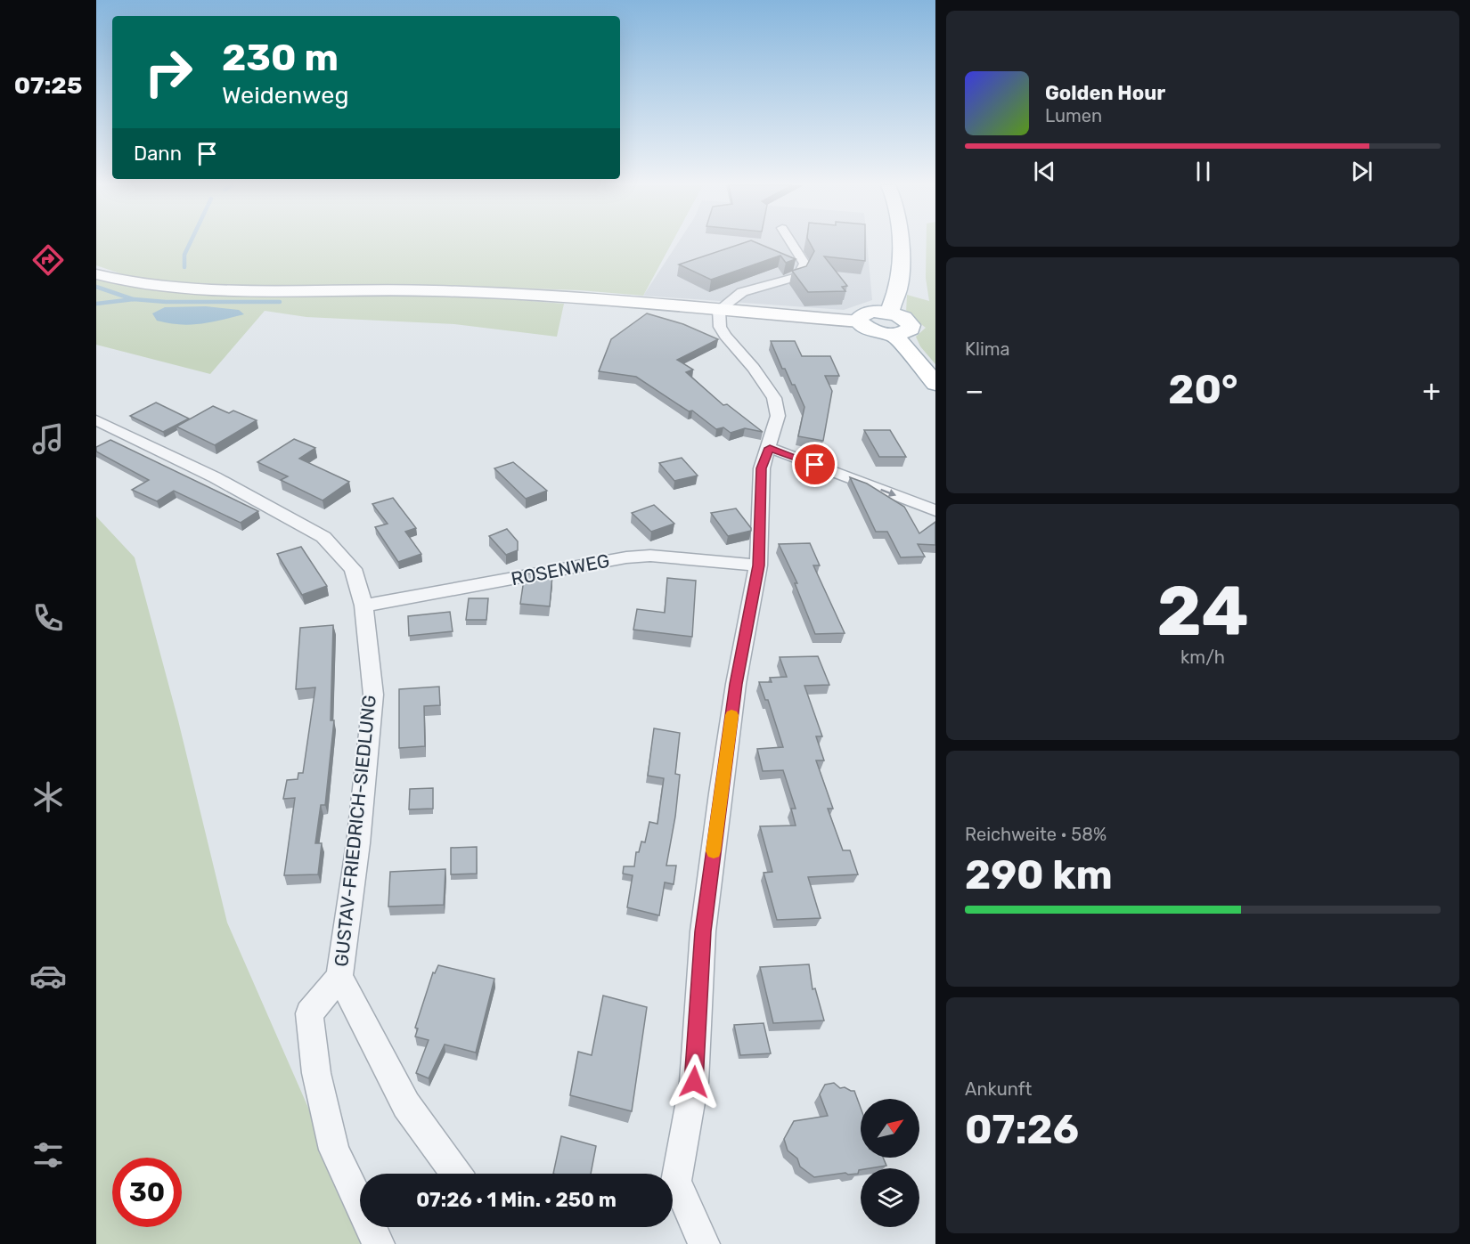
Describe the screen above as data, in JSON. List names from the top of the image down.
{
  "streets": {
    "street": ["ROSENWEG", "GUSTAV-FRIEDRICH-SIEDLUNG"]
  },
  "crossings": [
    ["ROSENWEG", "GUSTAV-FRIEDRICH-SIEDLUNG"]
  ],
  "north": "top right",
  "page": {
    "tabs": "07:25",
    "turn": ["230 m", "Weidenweg"],
    "song": ["Golden Hour", "Lumen"],
    "then": "Dann",
    "tile": [
      "Klima",
      ["24", "km/h"],
      ["Reichweite · 58%", "290 km"],
      ["Ankunft", "07:26"]
    ],
    "heat": ["−", "20°", "+"],
    "limit": "30",
    "trip": "07:26 · 1 Min. · 250 m"
  }
}
